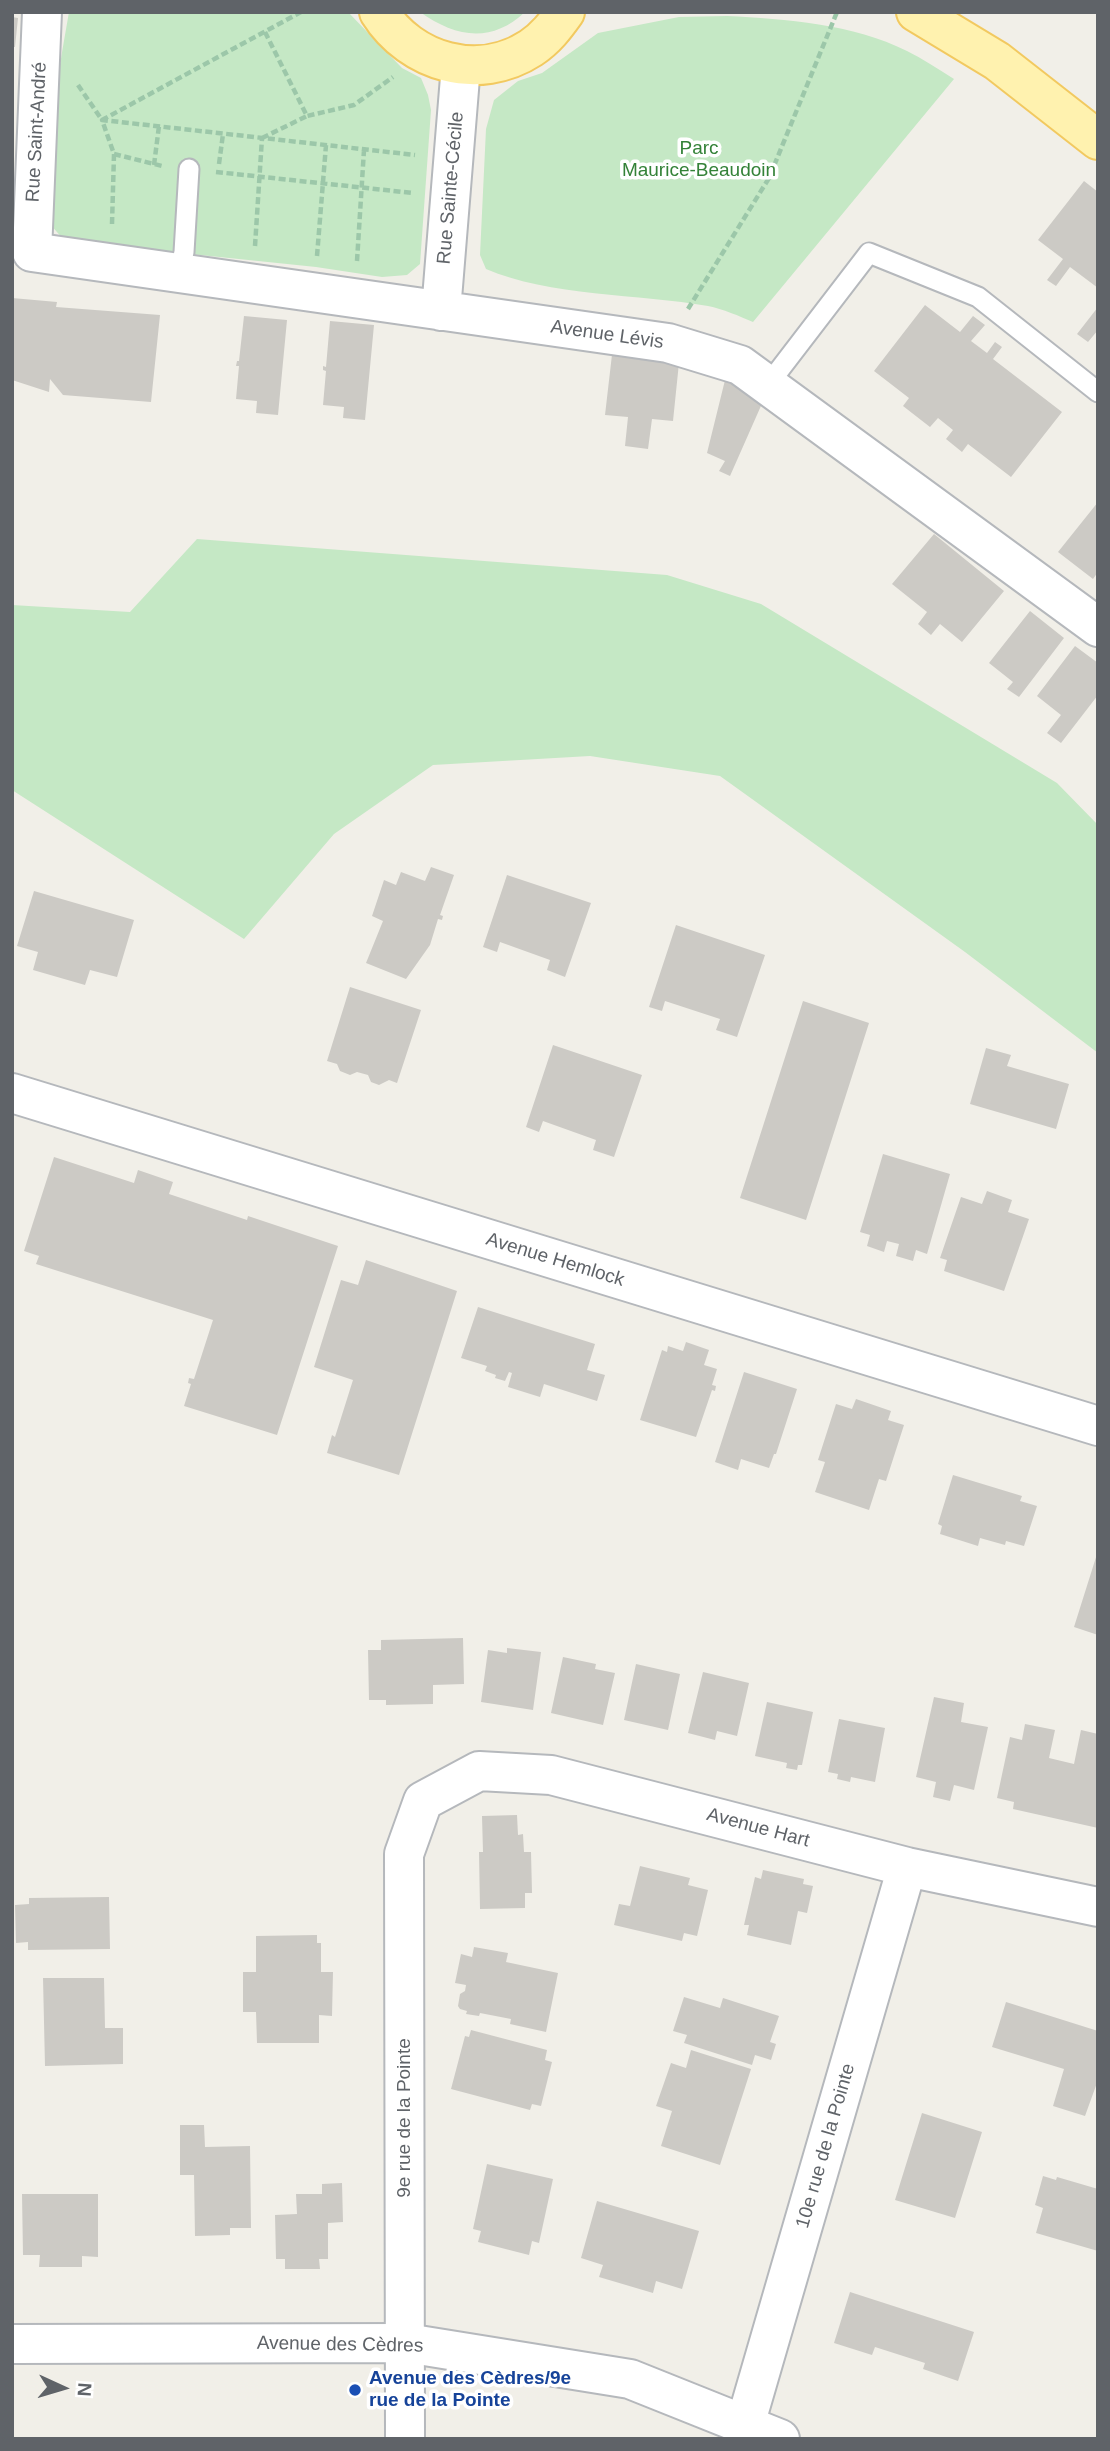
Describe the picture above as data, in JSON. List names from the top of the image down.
{
  "streets": {
    "street": [
      "Rue Saint-André",
      "Rue Sainte-Cécile",
      "Avenue Lévis",
      "Avenue Hemlock",
      "Avenue Hart",
      "9e rue de la Pointe",
      "10e rue de la Pointe",
      "Avenue des Cèdres"
    ]
  },
  "crossings": [
    ["Rue Saint-André", "Avenue Lévis"],
    ["Rue Sainte-Cécile", "Avenue Lévis"],
    ["Avenue Hart", "9e rue de la Pointe"],
    ["Avenue Hart", "10e rue de la Pointe"],
    ["9e rue de la Pointe", "Avenue des Cèdres"],
    ["10e rue de la Pointe", "Avenue des Cèdres"]
  ],
  "parks": ["Parc Maurice-Beaudoin"],
  "places": ["Avenue des Cèdres/9e rue de la Pointe"],
  "north": "right"
}
